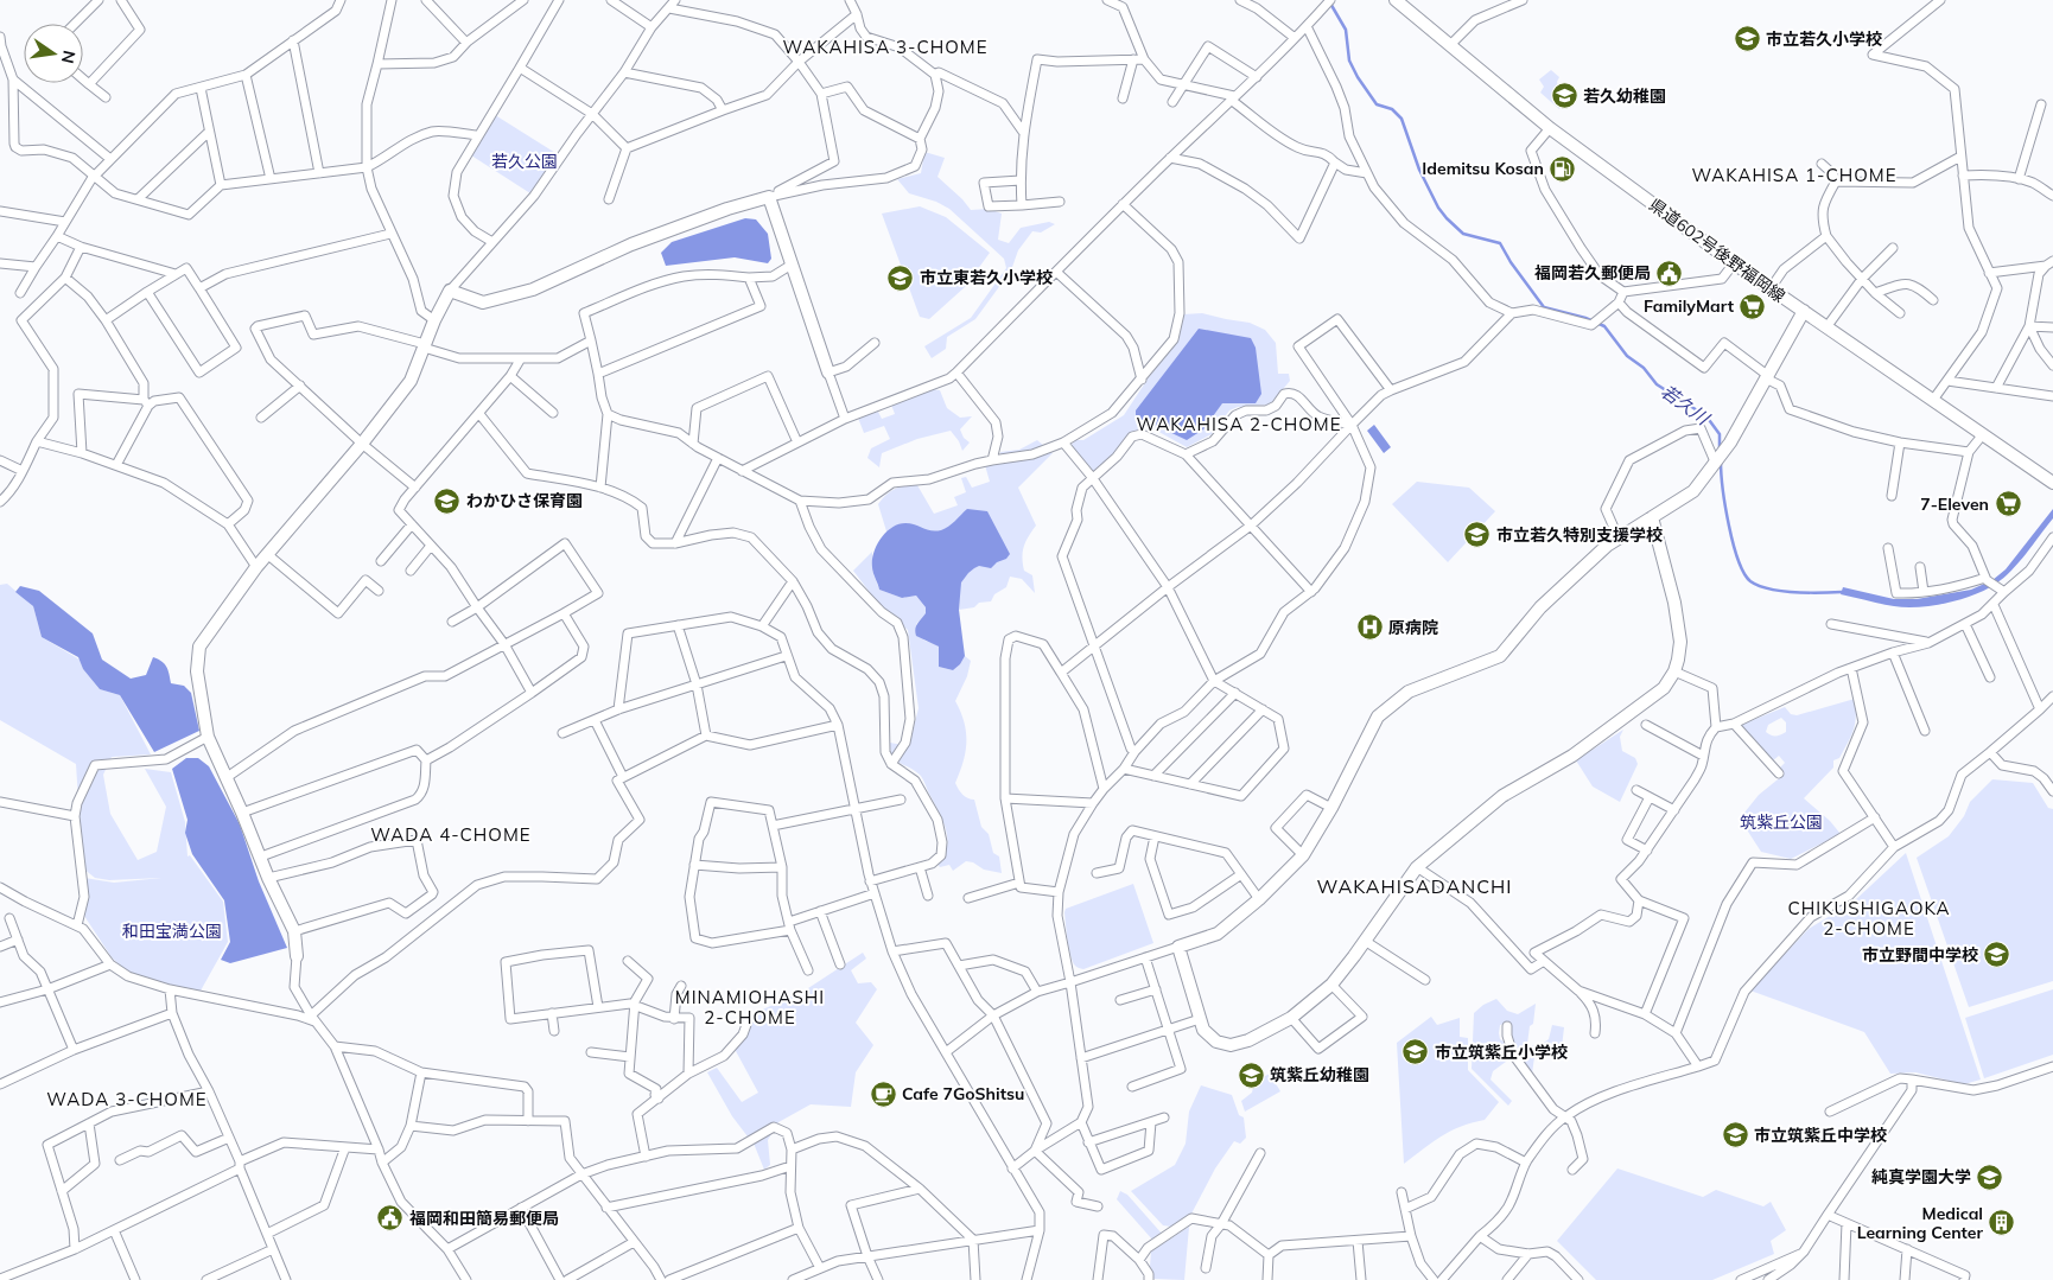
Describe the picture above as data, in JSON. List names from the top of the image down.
{
  "streets": {
    "street": ["県道602号後野福岡線"]
  },
  "districts": [
    "WAKAHISA 3-CHOME",
    "WAKAHISA 1-CHOME",
    "WAKAHISA 2-CHOME",
    "WADA 4-CHOME",
    "WAKAHISADANCHI",
    "CHIKUSHIGAOKA 2-CHOME",
    "MINAMIOHASHI 2-CHOME",
    "WADA 3-CHOME"
  ],
  "water": ["若久川"],
  "parks": ["若久公園", "筑紫丘公園", "和田宝満公園"],
  "places": {
    "school or university": [
      "市立若久小学校",
      "若久幼稚園",
      "市立東若久小学校",
      "わかひさ保育園",
      "市立若久特別支援学校",
      "市立野間中学校",
      "市立筑紫丘小学校",
      "筑紫丘幼稚園",
      "市立筑紫丘中学校",
      "純真学園大学"
    ],
    "fuel station": ["Idemitsu Kosan"],
    "public building": ["福岡若久郵便局", "福岡和田簡易郵便局"],
    "supermarket": ["FamilyMart", "7-Eleven"],
    "hospital": ["原病院"],
    "cafe": ["Cafe 7GoShitsu"],
    "building": ["Medical Learning Center"]
  },
  "north": "right"
}
